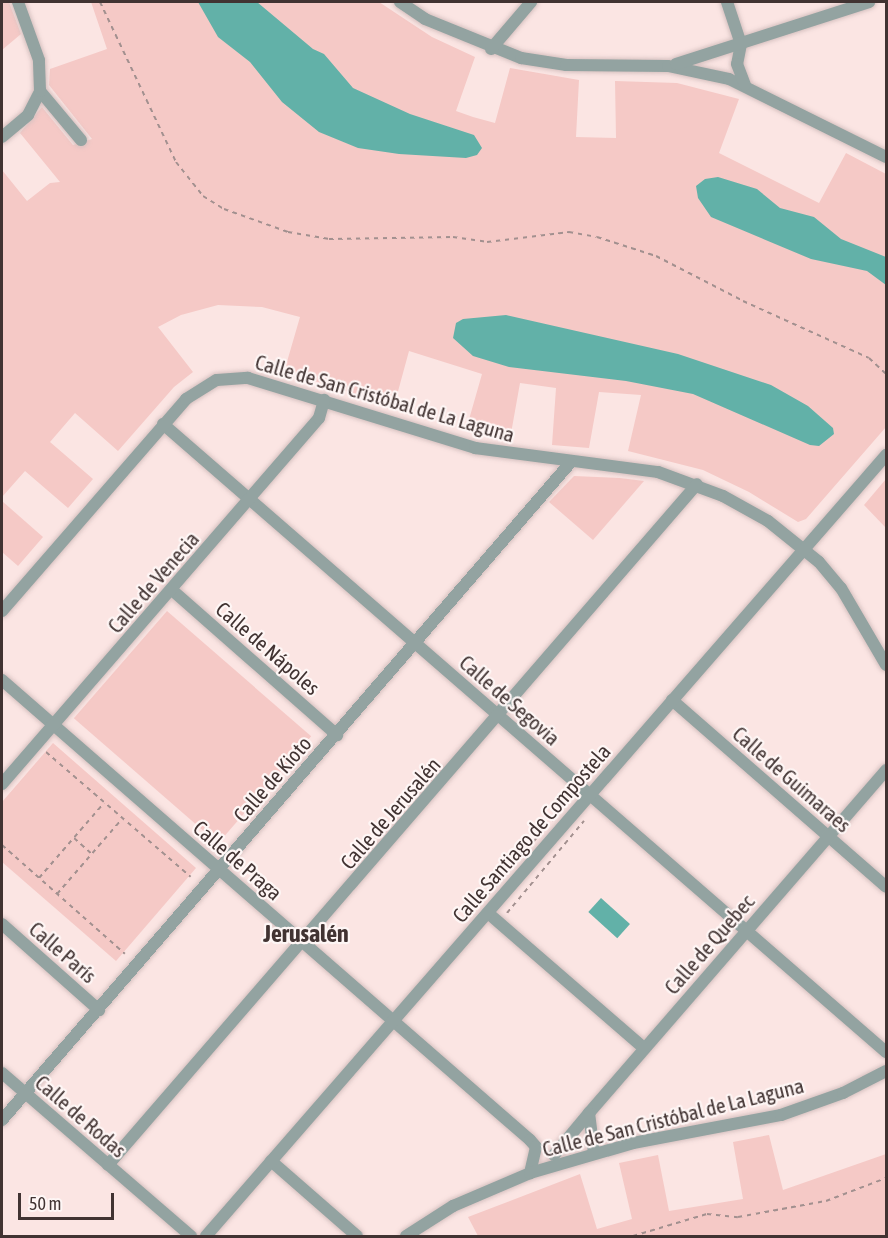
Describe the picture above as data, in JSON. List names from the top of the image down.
{
  "streets": {
    "street": [
      "Calle de San Cristóbal de La Laguna",
      "Calle de Venecia",
      "Calle de Nápoles",
      "Calle de Segovia",
      "Calle de Kioto",
      "Calle de Guimaraes",
      "Calle de Jerusalén",
      "Calle Santiago de Compostela",
      "Calle de Praga",
      "Calle de Quebec",
      "Calle París",
      "Calle de Rodas"
    ]
  },
  "crossings": [
    ["Calle de San Cristóbal de La Laguna", "Calle de Venecia"],
    ["Calle de San Cristóbal de La Laguna", "Calle de Segovia"],
    ["Calle de San Cristóbal de La Laguna", "Calle de Kioto"],
    ["Calle de San Cristóbal de La Laguna", "Calle de Jerusalén"],
    ["Calle de San Cristóbal de La Laguna", "Calle Santiago de Compostela"],
    ["Calle de San Cristóbal de La Laguna", "Calle de Praga"],
    ["Calle de San Cristóbal de La Laguna", "Calle de Quebec"],
    ["Calle de Venecia", "Calle de Nápoles"],
    ["Calle de Venecia", "Calle de Segovia"],
    ["Calle de Venecia", "Calle de Praga"],
    ["Calle de Nápoles", "Calle de Kioto"],
    ["Calle de Segovia", "Calle de Kioto"],
    ["Calle de Segovia", "Calle de Jerusalén"],
    ["Calle de Segovia", "Calle Santiago de Compostela"],
    ["Calle de Segovia", "Calle de Quebec"],
    ["Calle de Kioto", "Calle de Praga"],
    ["Calle de Kioto", "Calle París"],
    ["Calle de Kioto", "Calle de Rodas"],
    ["Calle de Guimaraes", "Calle Santiago de Compostela"],
    ["Calle de Guimaraes", "Calle de Quebec"],
    ["Calle de Jerusalén", "Calle de Praga"],
    ["Calle de Jerusalén", "Calle de Rodas"],
    ["Calle Santiago de Compostela", "Calle de Praga"],
    ["Calle de Praga", "Calle de Quebec"]
  ],
  "districts": ["Jerusalén"],
  "scale_bar": "50 m"
}
